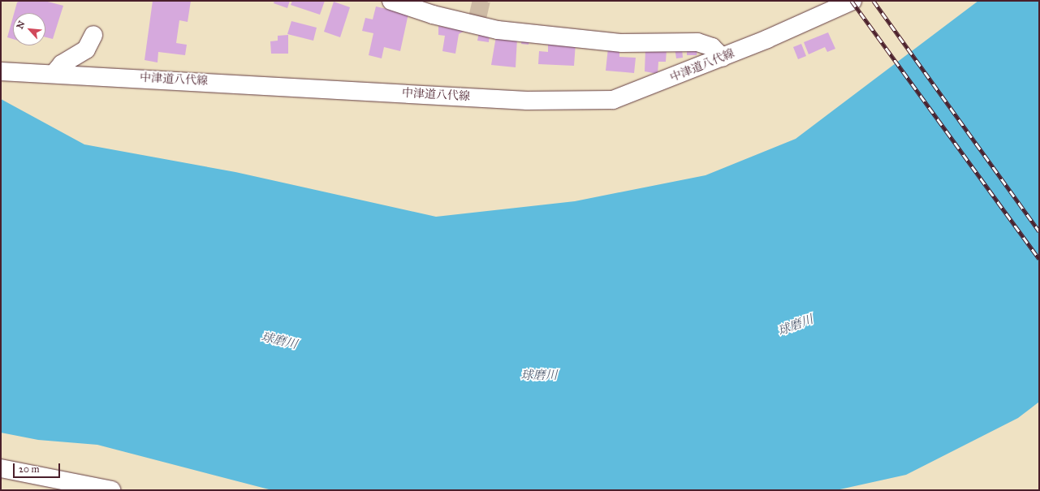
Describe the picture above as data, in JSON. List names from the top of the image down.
{
  "streets": {
    "main road": ["中津道八代線"]
  },
  "water": ["球磨川"],
  "scale_bar": "20 m",
  "north": "top left"
}
